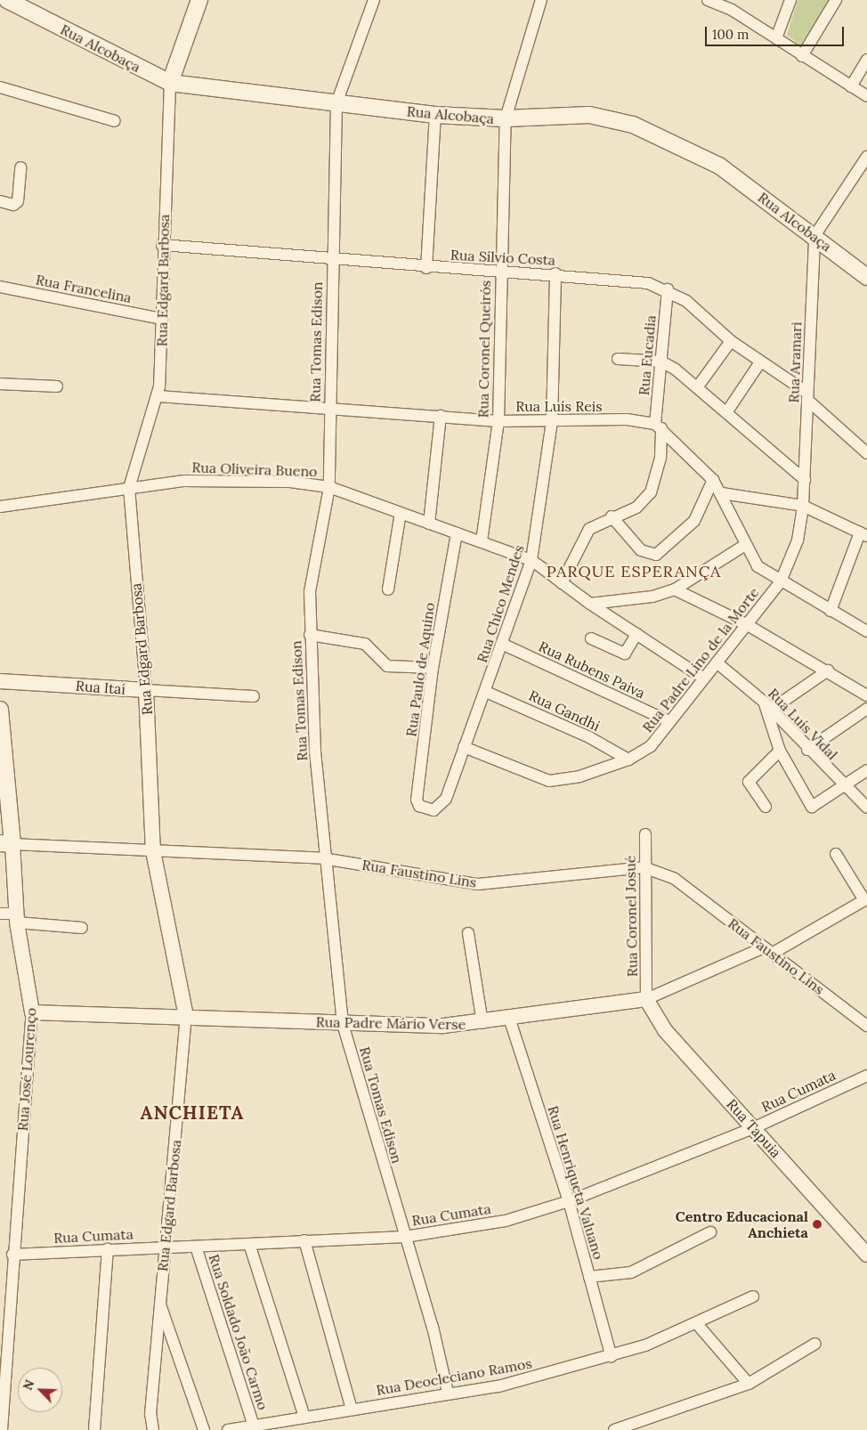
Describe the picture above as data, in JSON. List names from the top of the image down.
{
  "streets": {
    "main road": ["Rua Alcobaça", "Rua Edgard Barbosa", "Rua José Lourenço"],
    "street": [
      "Rua Sílvio Costa",
      "Rua Francelina",
      "Rua Tomas Edison",
      "Rua Coronel Queirós",
      "Rua Eucadia",
      "Rua Aramari",
      "Rua Luís Reis",
      "Rua Oliveira Bueno",
      "Rua Chico Mendes",
      "Rua Padre Lino de la Morte",
      "Rua Paulo de Aquino",
      "Rua Rubens Paiva",
      "Rua Itaí",
      "Rua Gandhi",
      "Rua Luís Vidal",
      "Rua Faustino Lins",
      "Rua Coronel Josué",
      "Rua Padre Mário Verse",
      "Rua Cumata",
      "Rua Tapuia",
      "Rua Henriqueta Valuano",
      "Rua Soldado João Carmo",
      "Rua Deocleciano Ramos"
    ]
  },
  "crossings": [
    ["Rua Alcobaça", "Rua Edgard Barbosa"],
    ["Rua Alcobaça", "Rua Tomas Edison"],
    ["Rua Alcobaça", "Rua Coronel Queirós"],
    ["Rua Alcobaça", "Rua Aramari"],
    ["Rua Sílvio Costa", "Rua Edgard Barbosa"],
    ["Rua Sílvio Costa", "Rua Tomas Edison"],
    ["Rua Sílvio Costa", "Rua Coronel Queirós"],
    ["Rua Sílvio Costa", "Rua Eucadia"],
    ["Rua Sílvio Costa", "Rua Aramari"],
    ["Rua Sílvio Costa", "Rua Chico Mendes"],
    ["Rua Edgard Barbosa", "Rua Francelina"],
    ["Rua Edgard Barbosa", "Rua Luís Reis"],
    ["Rua Edgard Barbosa", "Rua Oliveira Bueno"],
    ["Rua Edgard Barbosa", "Rua Itaí"],
    ["Rua Edgard Barbosa", "Rua Faustino Lins"],
    ["Rua Edgard Barbosa", "Rua Padre Mário Verse"],
    ["Rua Edgard Barbosa", "Rua Cumata"],
    ["Rua Tomas Edison", "Rua Luís Reis"],
    ["Rua Tomas Edison", "Rua Oliveira Bueno"],
    ["Rua Tomas Edison", "Rua Faustino Lins"],
    ["Rua Tomas Edison", "Rua Padre Mário Verse"],
    ["Rua Tomas Edison", "Rua Cumata"],
    ["Rua Tomas Edison", "Rua Deocleciano Ramos"],
    ["Rua Coronel Queirós", "Rua Luís Reis"],
    ["Rua Coronel Queirós", "Rua Oliveira Bueno"],
    ["Rua Eucadia", "Rua Luís Reis"],
    ["Rua Eucadia", "Rua Oliveira Bueno"],
    ["Rua Aramari", "Rua Padre Lino de la Morte"],
    ["Rua Luís Reis", "Rua Chico Mendes"],
    ["Rua Oliveira Bueno", "Rua Chico Mendes"],
    ["Rua Oliveira Bueno", "Rua Padre Lino de la Morte"],
    ["Rua Oliveira Bueno", "Rua Paulo de Aquino"],
    ["Rua Chico Mendes", "Rua Padre Lino de la Morte"],
    ["Rua Chico Mendes", "Rua Paulo de Aquino"],
    ["Rua Chico Mendes", "Rua Rubens Paiva"],
    ["Rua Chico Mendes", "Rua Gandhi"],
    ["Rua Padre Lino de la Morte", "Rua Rubens Paiva"],
    ["Rua Padre Lino de la Morte", "Rua Gandhi"],
    ["Rua Padre Lino de la Morte", "Rua Luís Vidal"],
    ["Rua Faustino Lins", "Rua Coronel Josué"],
    ["Rua Faustino Lins", "Rua Padre Mário Verse"],
    ["Rua Faustino Lins", "Rua José Lourenço"],
    ["Rua Coronel Josué", "Rua Padre Mário Verse"],
    ["Rua Coronel Josué", "Rua Tapuia"],
    ["Rua Padre Mário Verse", "Rua José Lourenço"],
    ["Rua Padre Mário Verse", "Rua Tapuia"],
    ["Rua Padre Mário Verse", "Rua Henriqueta Valuano"],
    ["Rua José Lourenço", "Rua Cumata"],
    ["Rua Cumata", "Rua Tapuia"],
    ["Rua Cumata", "Rua Henriqueta Valuano"],
    ["Rua Cumata", "Rua Soldado João Carmo"],
    ["Rua Henriqueta Valuano", "Rua Deocleciano Ramos"],
    ["Rua Soldado João Carmo", "Rua Deocleciano Ramos"]
  ],
  "districts": ["PARQUE ESPERANÇA", "ANCHIETA"],
  "places": ["Centro Educacional Anchieta"],
  "scale_bar": "100 m",
  "north": "top left"
}
